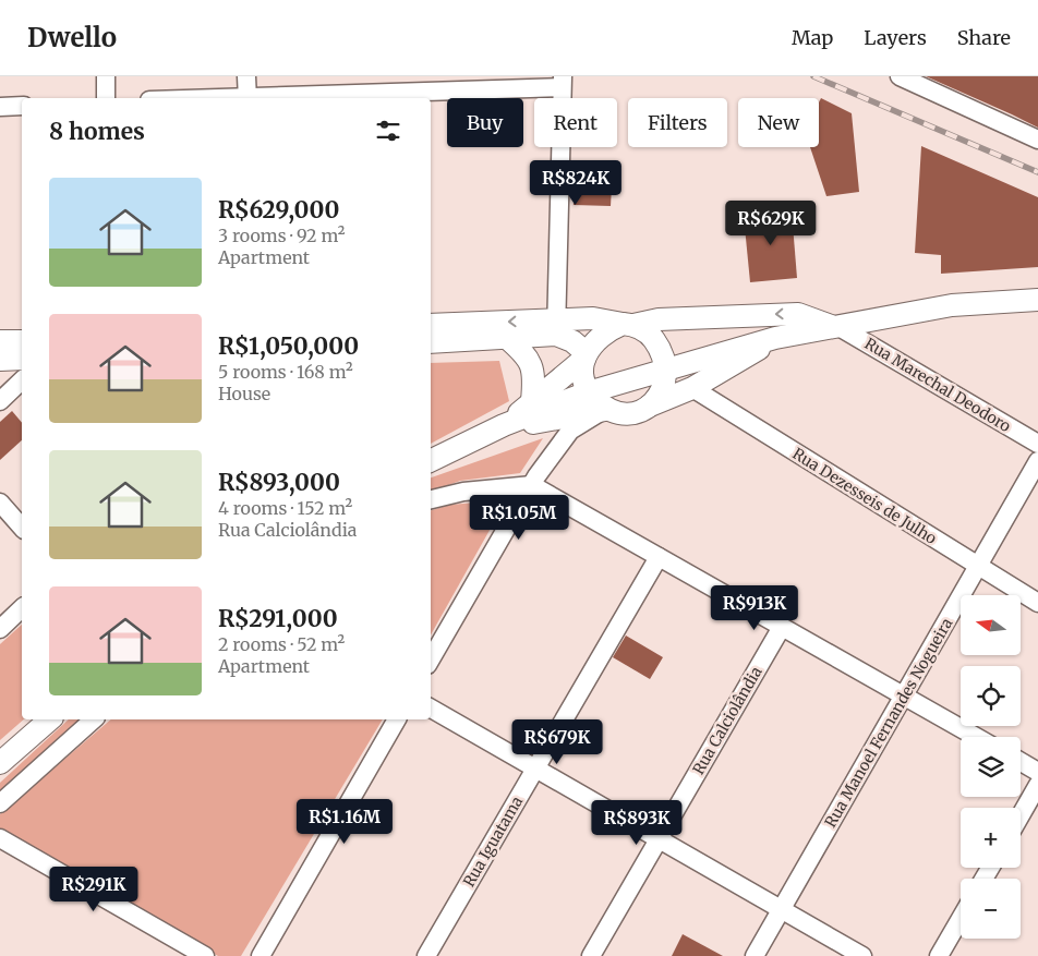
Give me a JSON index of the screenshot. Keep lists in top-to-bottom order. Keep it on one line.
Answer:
{"streets":{"street":["Rua Marechal Deodoro","Rua Dezesseis de Julho","Rua Calciolândia","Rua Manoel Fernandes Nogueira","Rua Iguatama"]},"crossings":[["Rua Dezesseis de Julho","Rua Manoel Fernandes Nogueira"]],"north":"left","page":{"header":"Dwello","nav":["Map","Layers","Share"],"chip":["Buy","Rent","Filters","New"],"heading":"8 homes","price":["R$824K","R$629K","R$1.05M","R$913K","R$679K","R$1.16M","R$893K","R$291K"],"list":[{"name":"R$629,000","note":"3 rooms · 92 m² · Apartment"},{"name":"R$1,050,000","note":"5 rooms · 168 m² · House"},{"name":"R$893,000","note":"4 rooms · 152 m² · Rua Calciolândia"},{"name":"R$291,000","note":"2 rooms · 52 m² · Apartment"}],"map_buttons":["+","−"]}}
